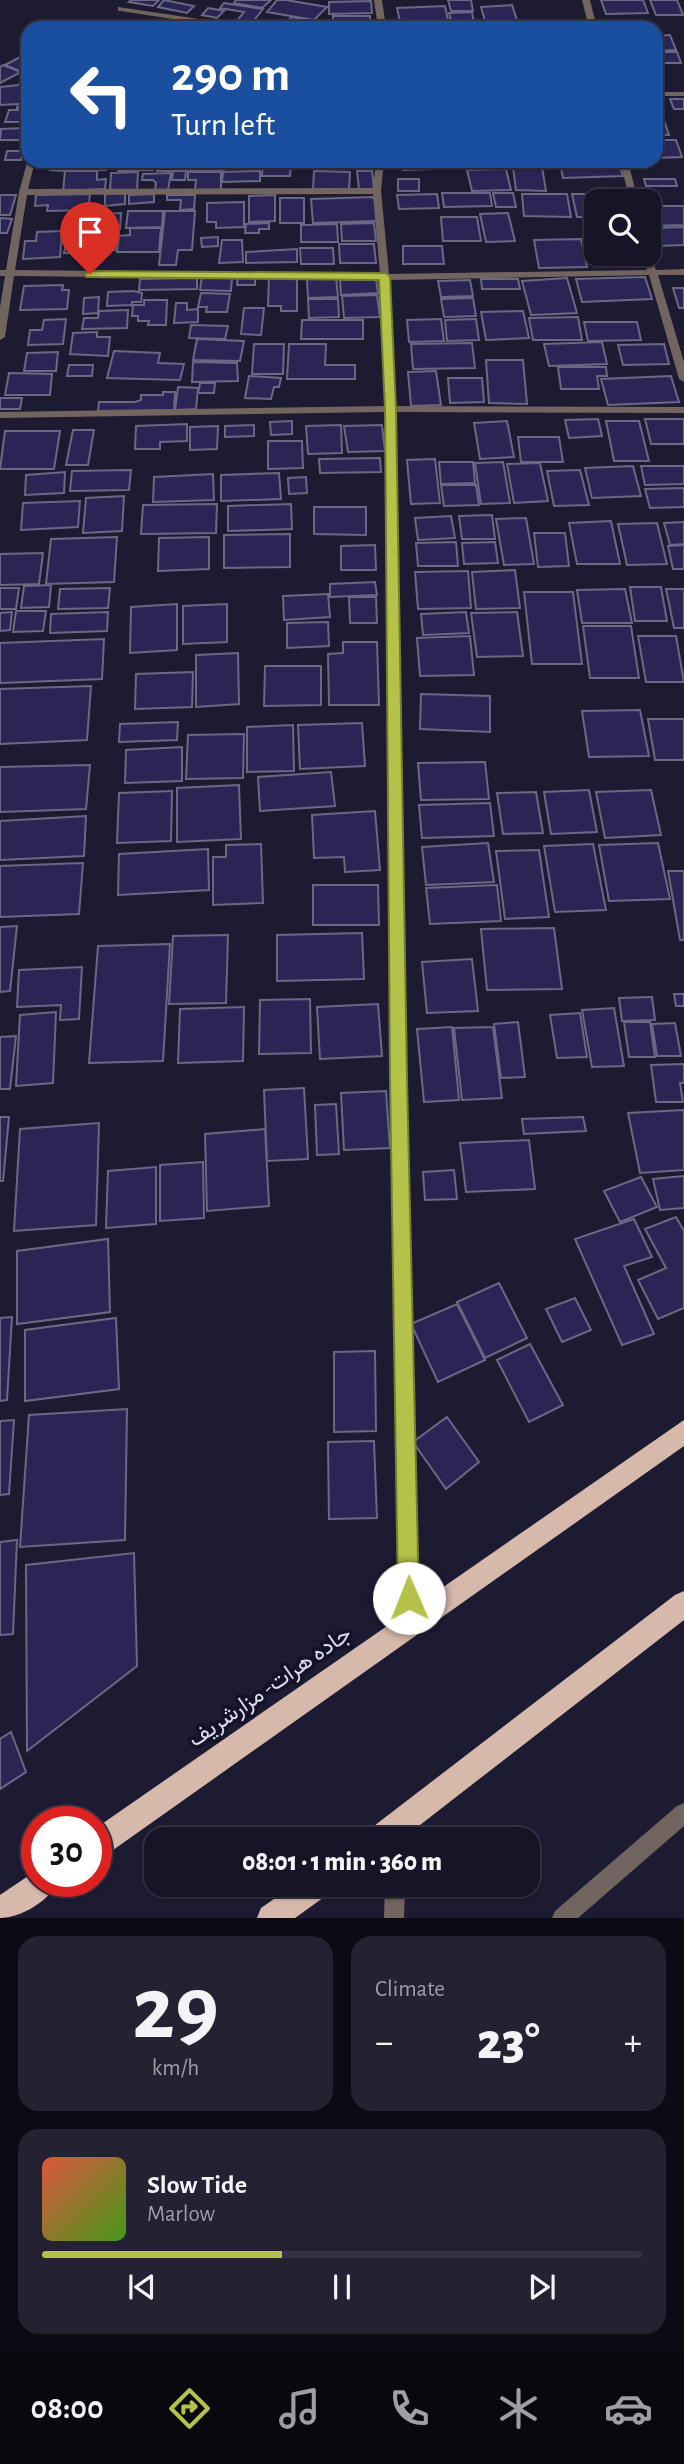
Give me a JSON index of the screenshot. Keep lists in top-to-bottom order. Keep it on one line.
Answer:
{"streets":{"highway":["جاده هرات- مزارشریف"]},"page":{"turn":["290 m","Turn left"],"limit":"30","trip":"08:01 · 1 min · 360 m","tile":[["29","km/h"],"Climate"],"heat":["−","23°","+"],"song":["Slow Tide","Marlow"],"tabs":"08:00"}}
